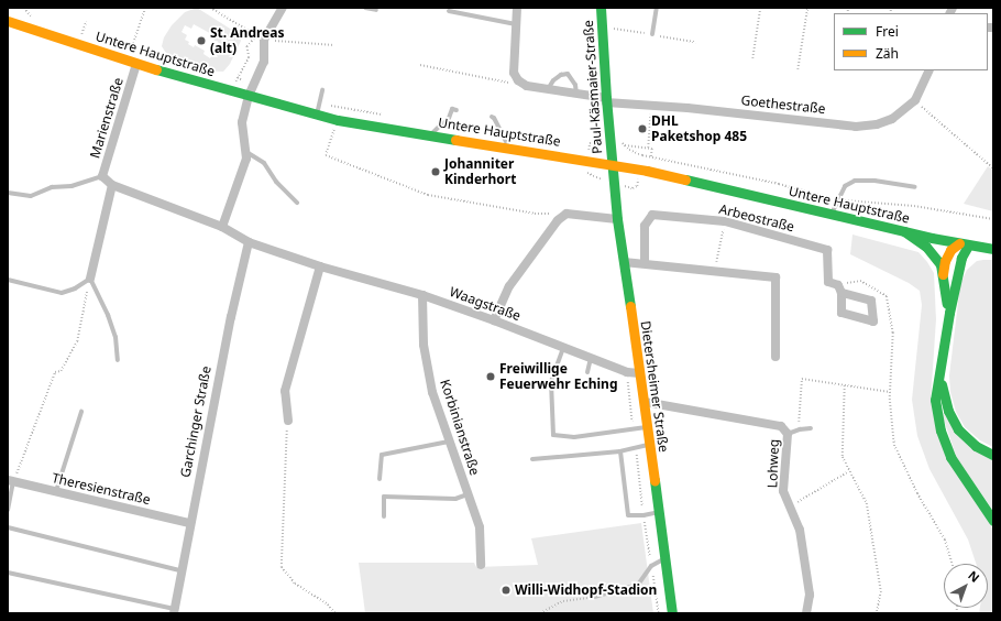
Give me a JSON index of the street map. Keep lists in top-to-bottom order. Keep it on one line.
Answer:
{"streets":{"main road":["Untere Hauptstraße","Paul-Käsmaier-Straße","Dietersheimer Straße"],"street":["Goethestraße","Marienstraße","Arbeostraße","Waagstraße","Garchinger Straße","Korbinianstraße","Lohweg","Theresienstraße"]},"crossings":[["Untere Hauptstraße","Paul-Käsmaier-Straße"],["Untere Hauptstraße","Marienstraße"],["Untere Hauptstraße","Dietersheimer Straße"],["Paul-Käsmaier-Straße","Goethestraße"],["Paul-Käsmaier-Straße","Dietersheimer Straße"],["Marienstraße","Waagstraße"],["Waagstraße","Dietersheimer Straße"],["Waagstraße","Garchinger Straße"],["Waagstraße","Korbinianstraße"],["Dietersheimer Straße","Lohweg"],["Garchinger Straße","Theresienstraße"]],"places":["St. Andreas (alt)","DHL Paketshop 485","Johanniter Kinderhort","Freiwillige Feuerwehr Eching","Willi-Widhopf-Stadion"],"legend":["Frei","Zäh"],"north":"top right"}
